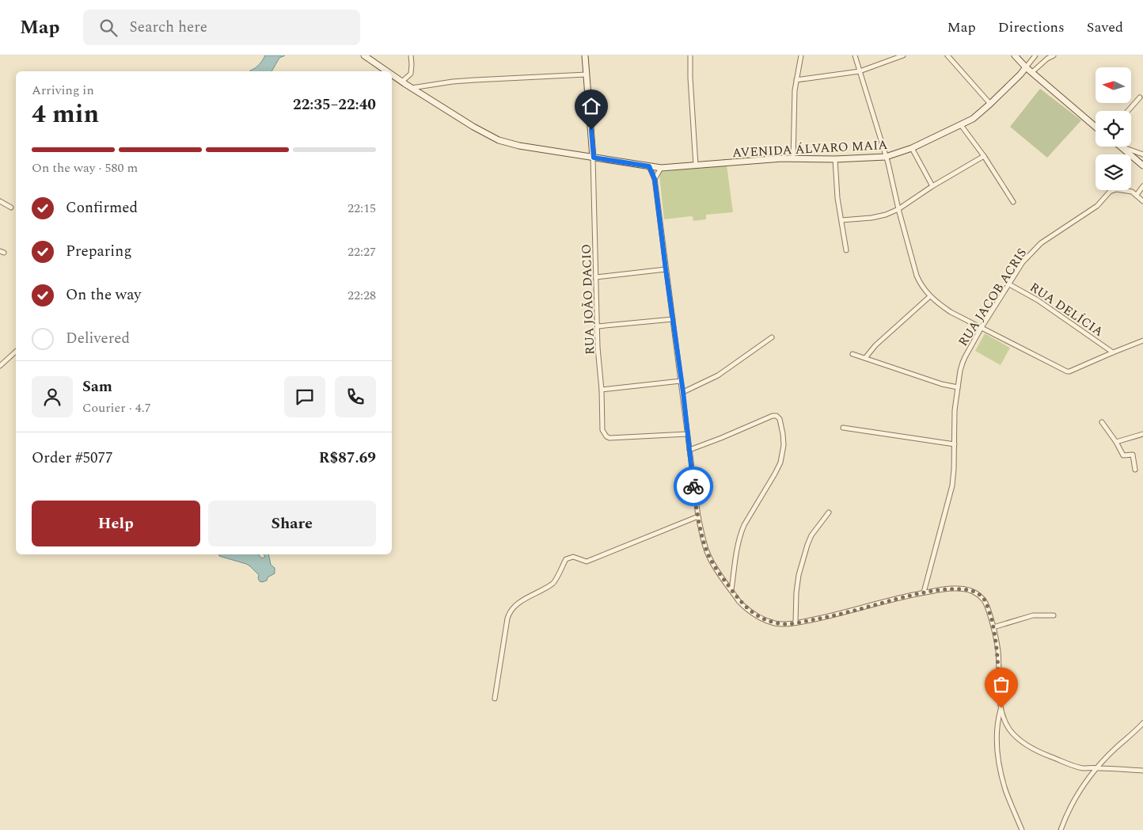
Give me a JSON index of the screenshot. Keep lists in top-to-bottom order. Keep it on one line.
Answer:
{"streets":{"street":["AVENIDA ÁLVARO MAIA","RUA JACOB ACRIS","RUA JOÃO DACIO","RUA DELÍCIA"]},"crossings":[["AVENIDA ÁLVARO MAIA","RUA JOÃO DACIO"],["RUA JACOB ACRIS","RUA DELÍCIA"]],"north":"left","page":{"header":"Map","search":"Search here","nav":["Map","Directions","Saved"],"heading":["4 min","Arriving in","22:35–22:40"],"panel":["Sam","Courier · 4.7","Order #5077","R$87.69"],"bar":"On the way · 580 m","list":[["Confirmed","22:15"],["Preparing","22:27"],["On the way","22:28"],"Delivered"],"buttons":["Help","Share"]}}
